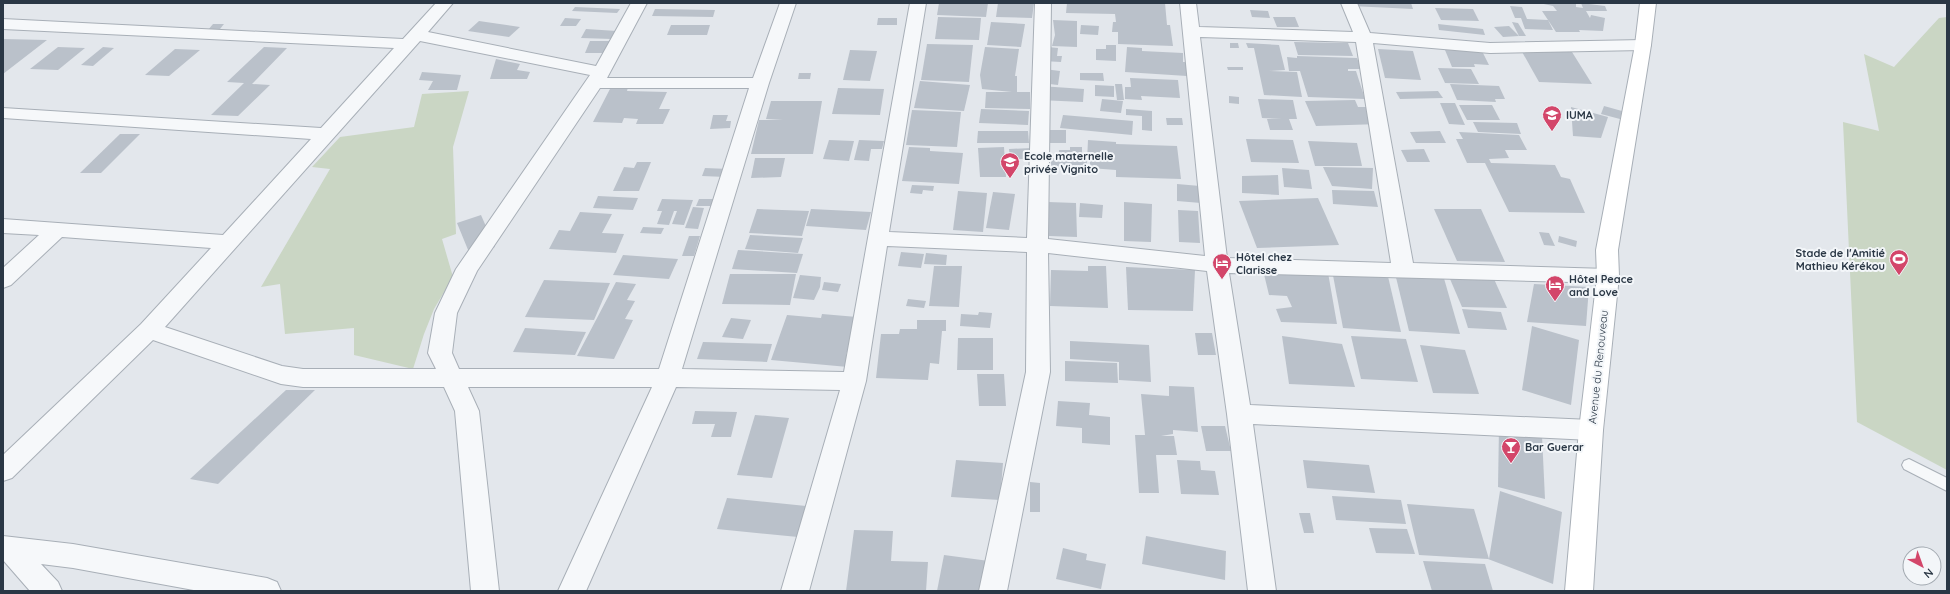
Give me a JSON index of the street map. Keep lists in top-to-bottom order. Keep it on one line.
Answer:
{"streets":{"main road":["Avenue du Renouveau"]},"places":{"school or university":["IUMA","Ecole maternelle privée Vignito"],"sports":["Stade de l'Amitié Mathieu Kérékou"],"hotel":["Hôtel chez Clarisse","Hôtel Peace and Love"],"bar":["Bar Guerar"]},"north":"bottom right"}
